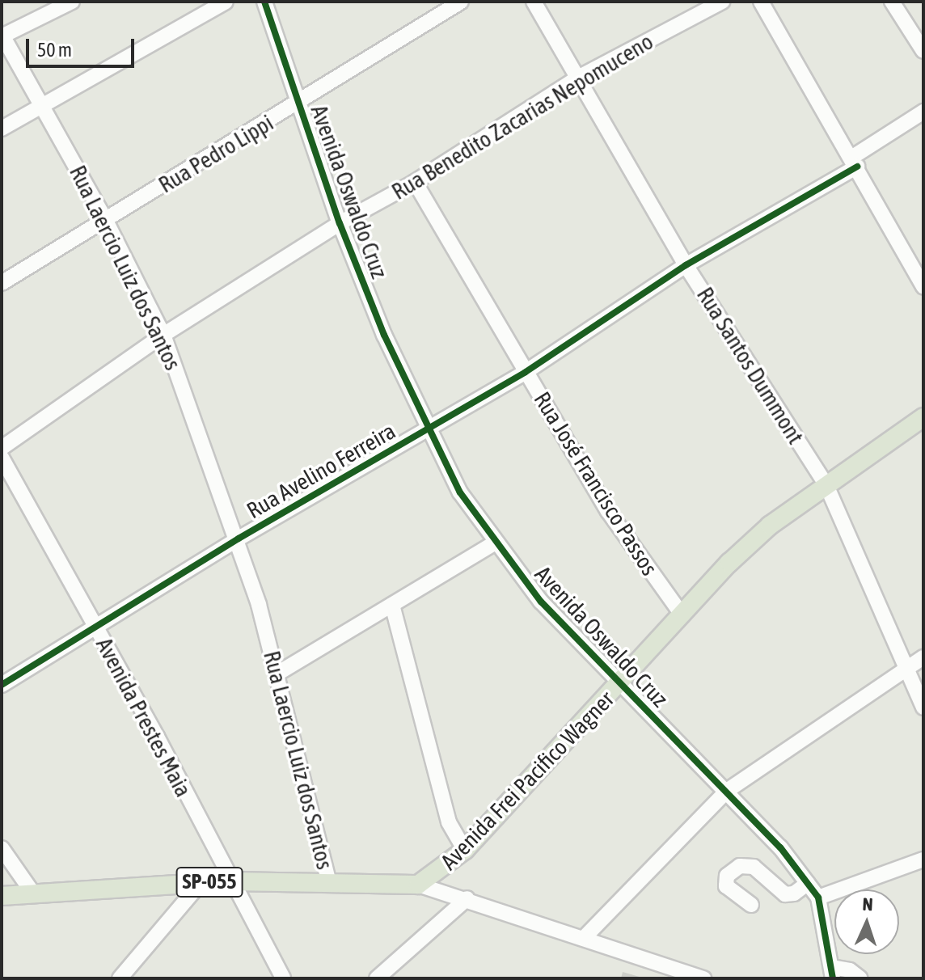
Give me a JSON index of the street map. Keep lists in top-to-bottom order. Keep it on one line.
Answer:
{"streets":{"main road":["Avenida Frei Pacifico Wagner","SP-055"],"street":["Rua Benedito Zacarias Nepomuceno","Rua Pedro Lippi","Avenida Oswaldo Cruz","Rua Laercio Luiz dos Santos","Rua Santos Dummont","Rua Avelino Ferreira","Rua José Francisco Passos","Avenida Prestes Maia"]},"crossings":[["Rua Benedito Zacarias Nepomuceno","Avenida Oswaldo Cruz"],["Rua Benedito Zacarias Nepomuceno","Rua Laercio Luiz dos Santos"],["Rua Benedito Zacarias Nepomuceno","Rua Santos Dummont"],["Rua Benedito Zacarias Nepomuceno","Rua José Francisco Passos"],["Rua Pedro Lippi","Avenida Oswaldo Cruz"],["Rua Pedro Lippi","Rua Laercio Luiz dos Santos"],["Avenida Oswaldo Cruz","Rua Avelino Ferreira"],["Avenida Oswaldo Cruz","Avenida Frei Pacifico Wagner"],["Rua Laercio Luiz dos Santos","Rua Avelino Ferreira"],["Rua Laercio Luiz dos Santos","SP-055"],["Rua Santos Dummont","Rua Avelino Ferreira"],["Rua Santos Dummont","Avenida Frei Pacifico Wagner"],["Rua Avelino Ferreira","Rua José Francisco Passos"],["Rua Avelino Ferreira","Avenida Prestes Maia"],["Rua José Francisco Passos","Avenida Frei Pacifico Wagner"],["Avenida Prestes Maia","SP-055"],["Avenida Frei Pacifico Wagner","SP-055"]],"scale_bar":"50 m","north":"top"}
